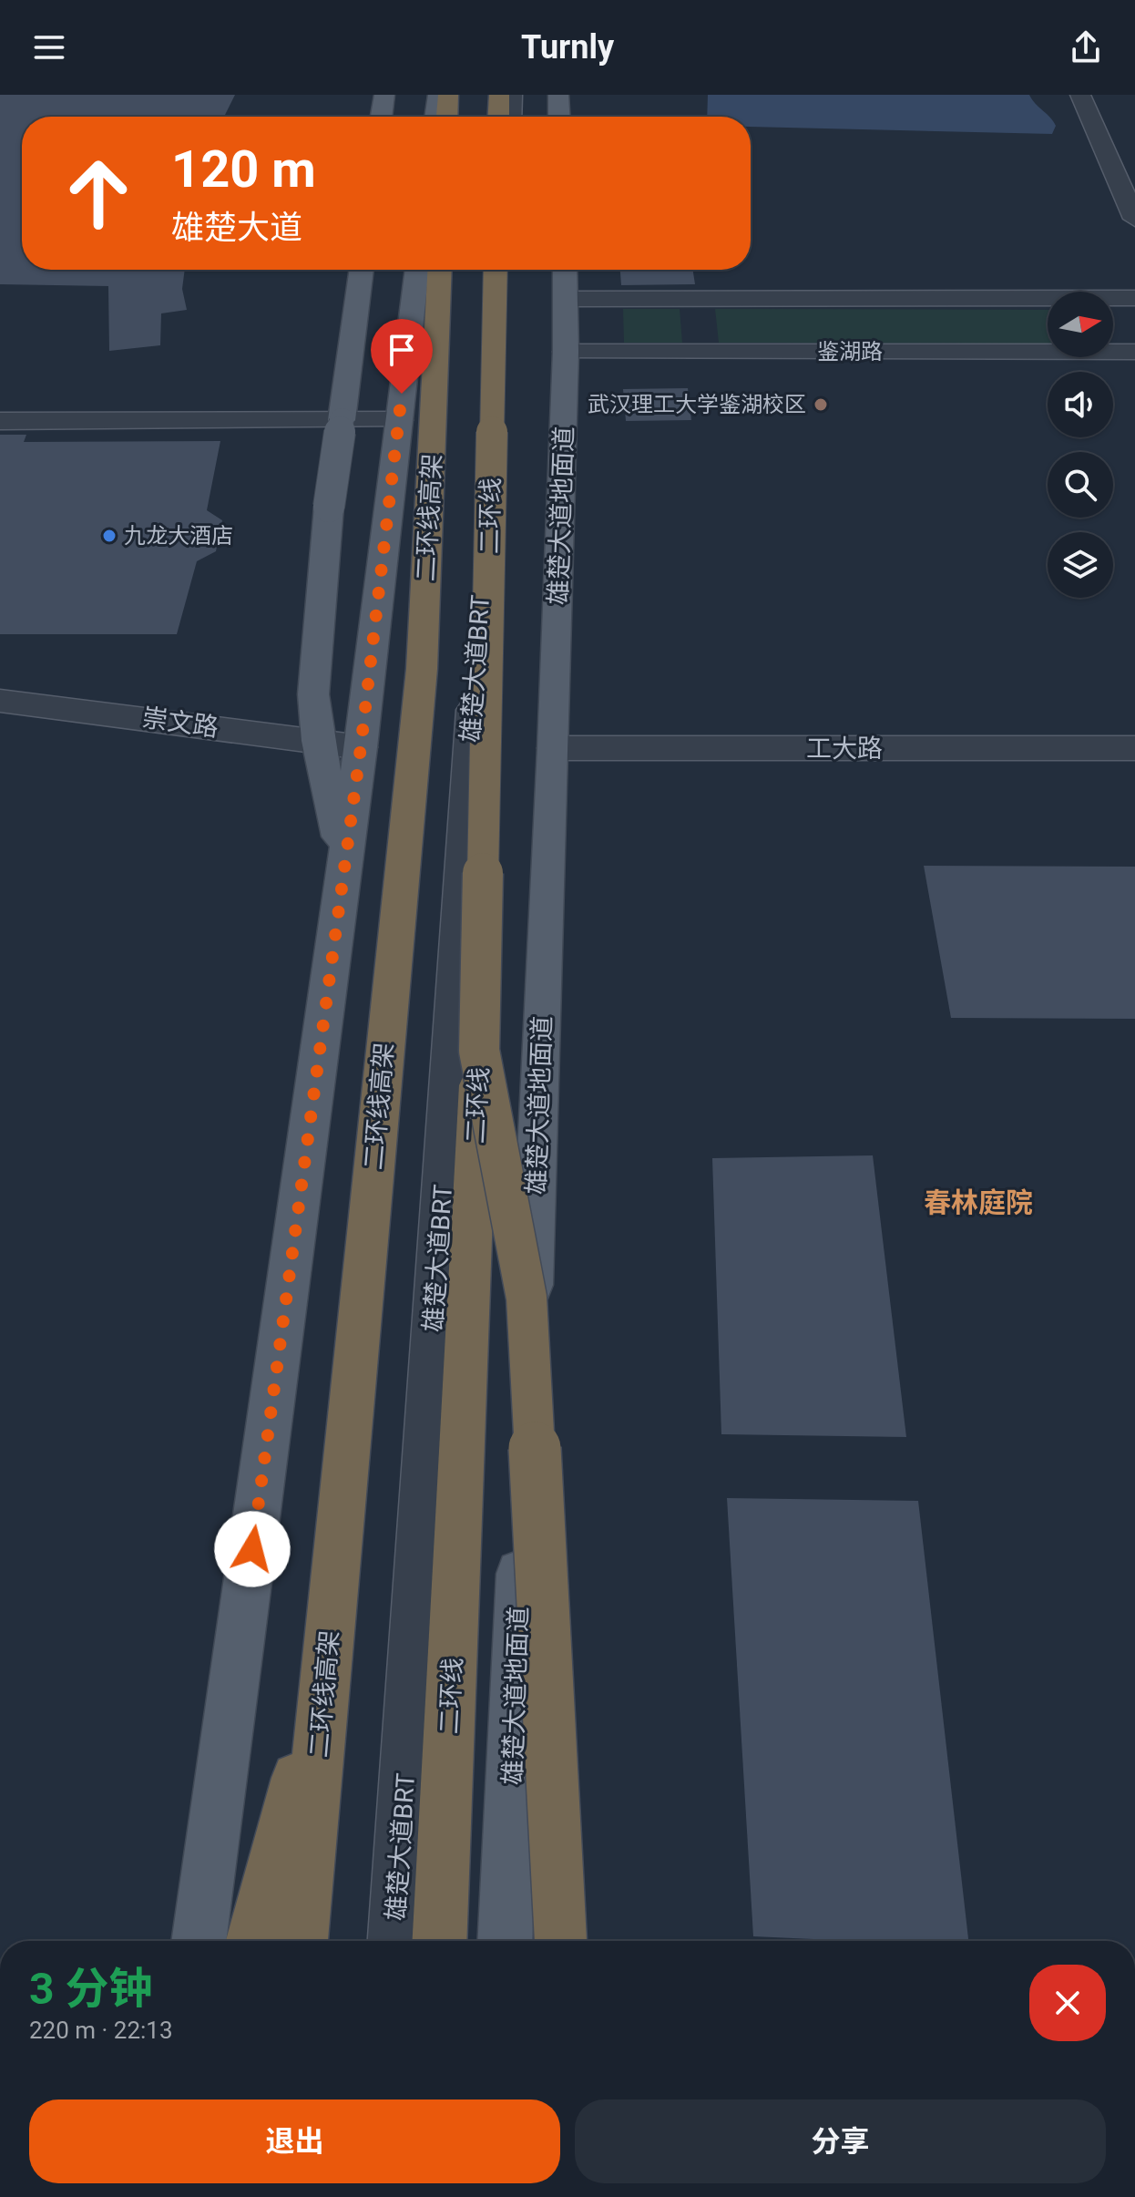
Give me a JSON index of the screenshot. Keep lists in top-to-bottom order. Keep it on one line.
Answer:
{"streets":{"highway":["二环线","二环线高架"],"main road":["雄楚大道地面道"],"street":["鉴湖路","雄楚大道BRT","崇文路","工大路"]},"crossings":[["鉴湖路","雄楚大道地面道"],["雄楚大道地面道","工大路"]],"districts":["春林庭院"],"places":["武汉理工大学鉴湖校区","九龙大酒店"],"north":"right","page":{"header":"Turnly","turn":["120 m","雄楚大道"],"heading":["3 分钟","220 m · 22:13"],"buttons":["退出","分享"]}}
